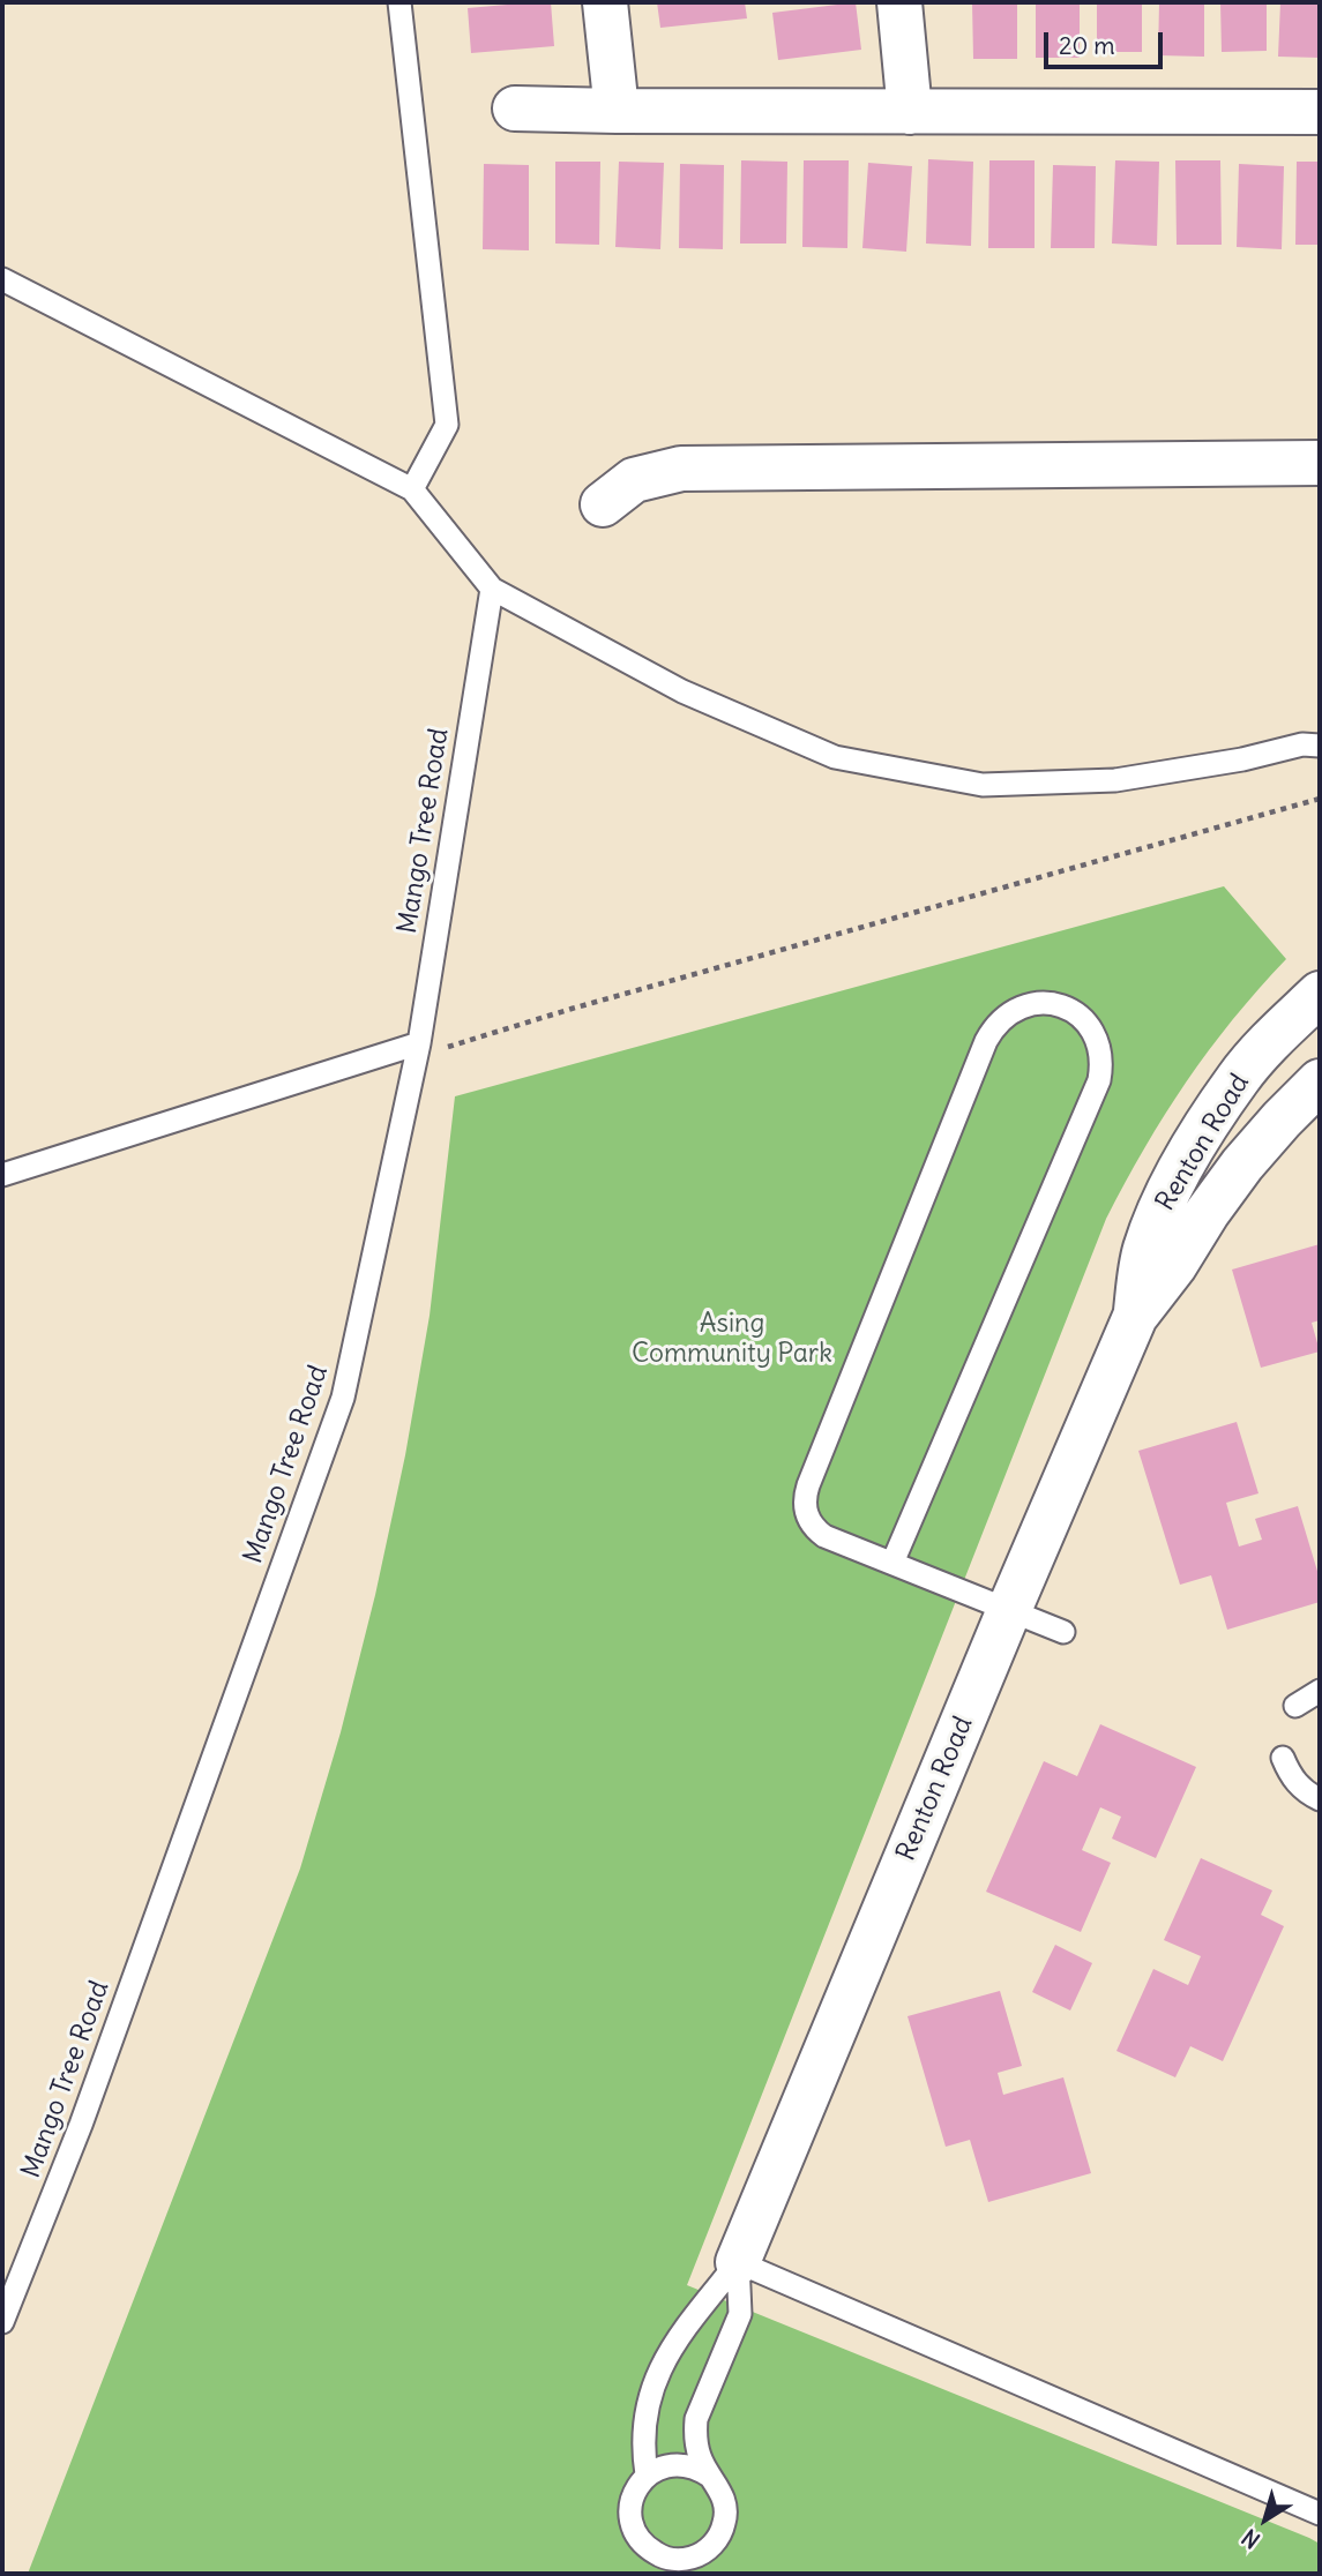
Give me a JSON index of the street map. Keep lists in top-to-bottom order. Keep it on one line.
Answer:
{"streets":{"street":["Renton Road"],"lane":["Mango Tree Road"]},"parks":["Asing Community Park"],"scale_bar":"20 m","north":"bottom left"}
